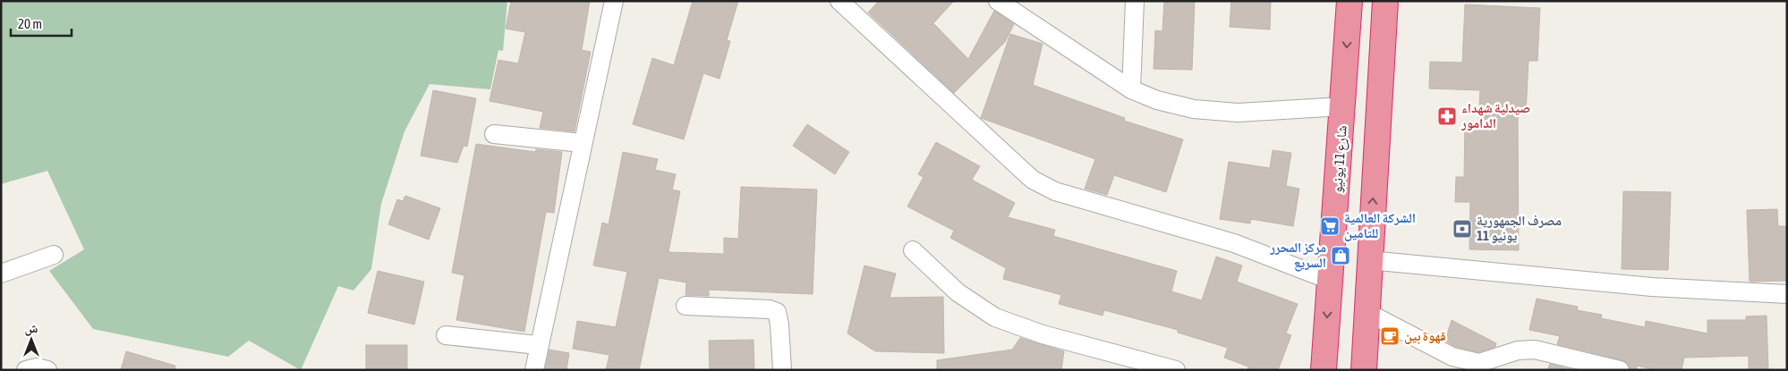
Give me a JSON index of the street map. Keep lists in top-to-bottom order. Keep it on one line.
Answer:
{"streets":{"highway":["شارع 11 يونيو"]},"places":{"pharmacy":["صيدلية شهداء الدامور"],"supermarket":["الشركة العالمية للتامين"],"bank":["مصرف الجمهورية 11 يونيو"],"shop":["مركز المحرر السريع"],"cafe":["قهوة بين"]},"scale_bar":"20 m","north":"top"}
